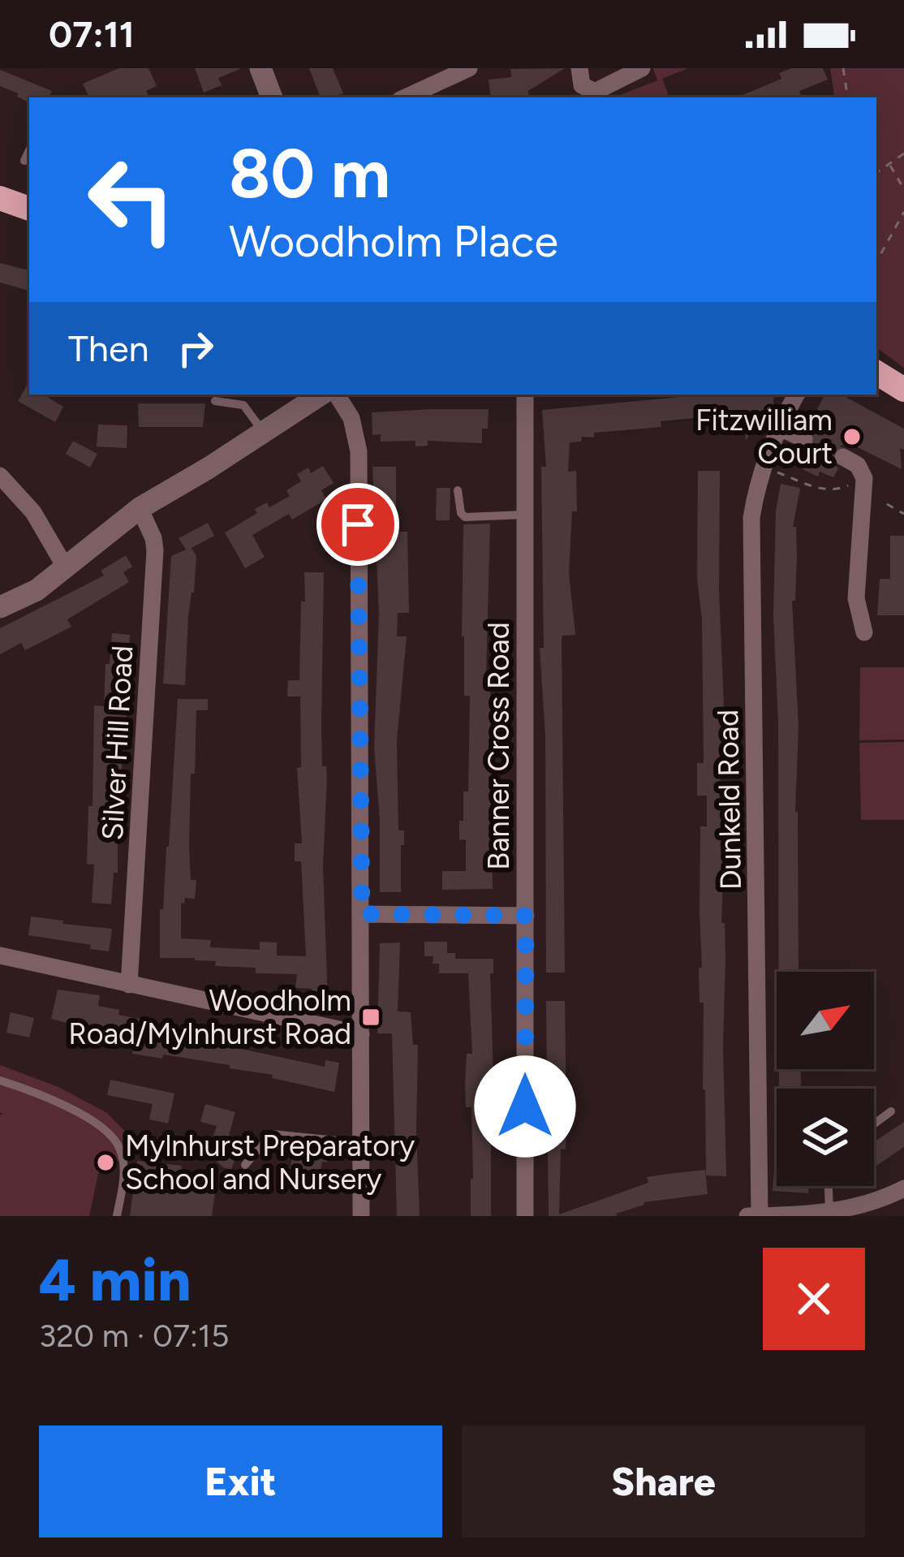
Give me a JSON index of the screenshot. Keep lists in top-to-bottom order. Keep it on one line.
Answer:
{"streets":{"street":["Silver Hill Road","Banner Cross Road","Dunkeld Road"]},"places":{"other":["Fitzwilliam Court","Mylnhurst Preparatory School and Nursery"],"transit":["Woodholm Road/Mylnhurst Road"]},"north":"top right","page":{"status":"07:11","turn":["80 m","Woodholm Place"],"then":"Then","heading":["4 min","320 m · 07:15"],"buttons":["Exit","Share"]}}
